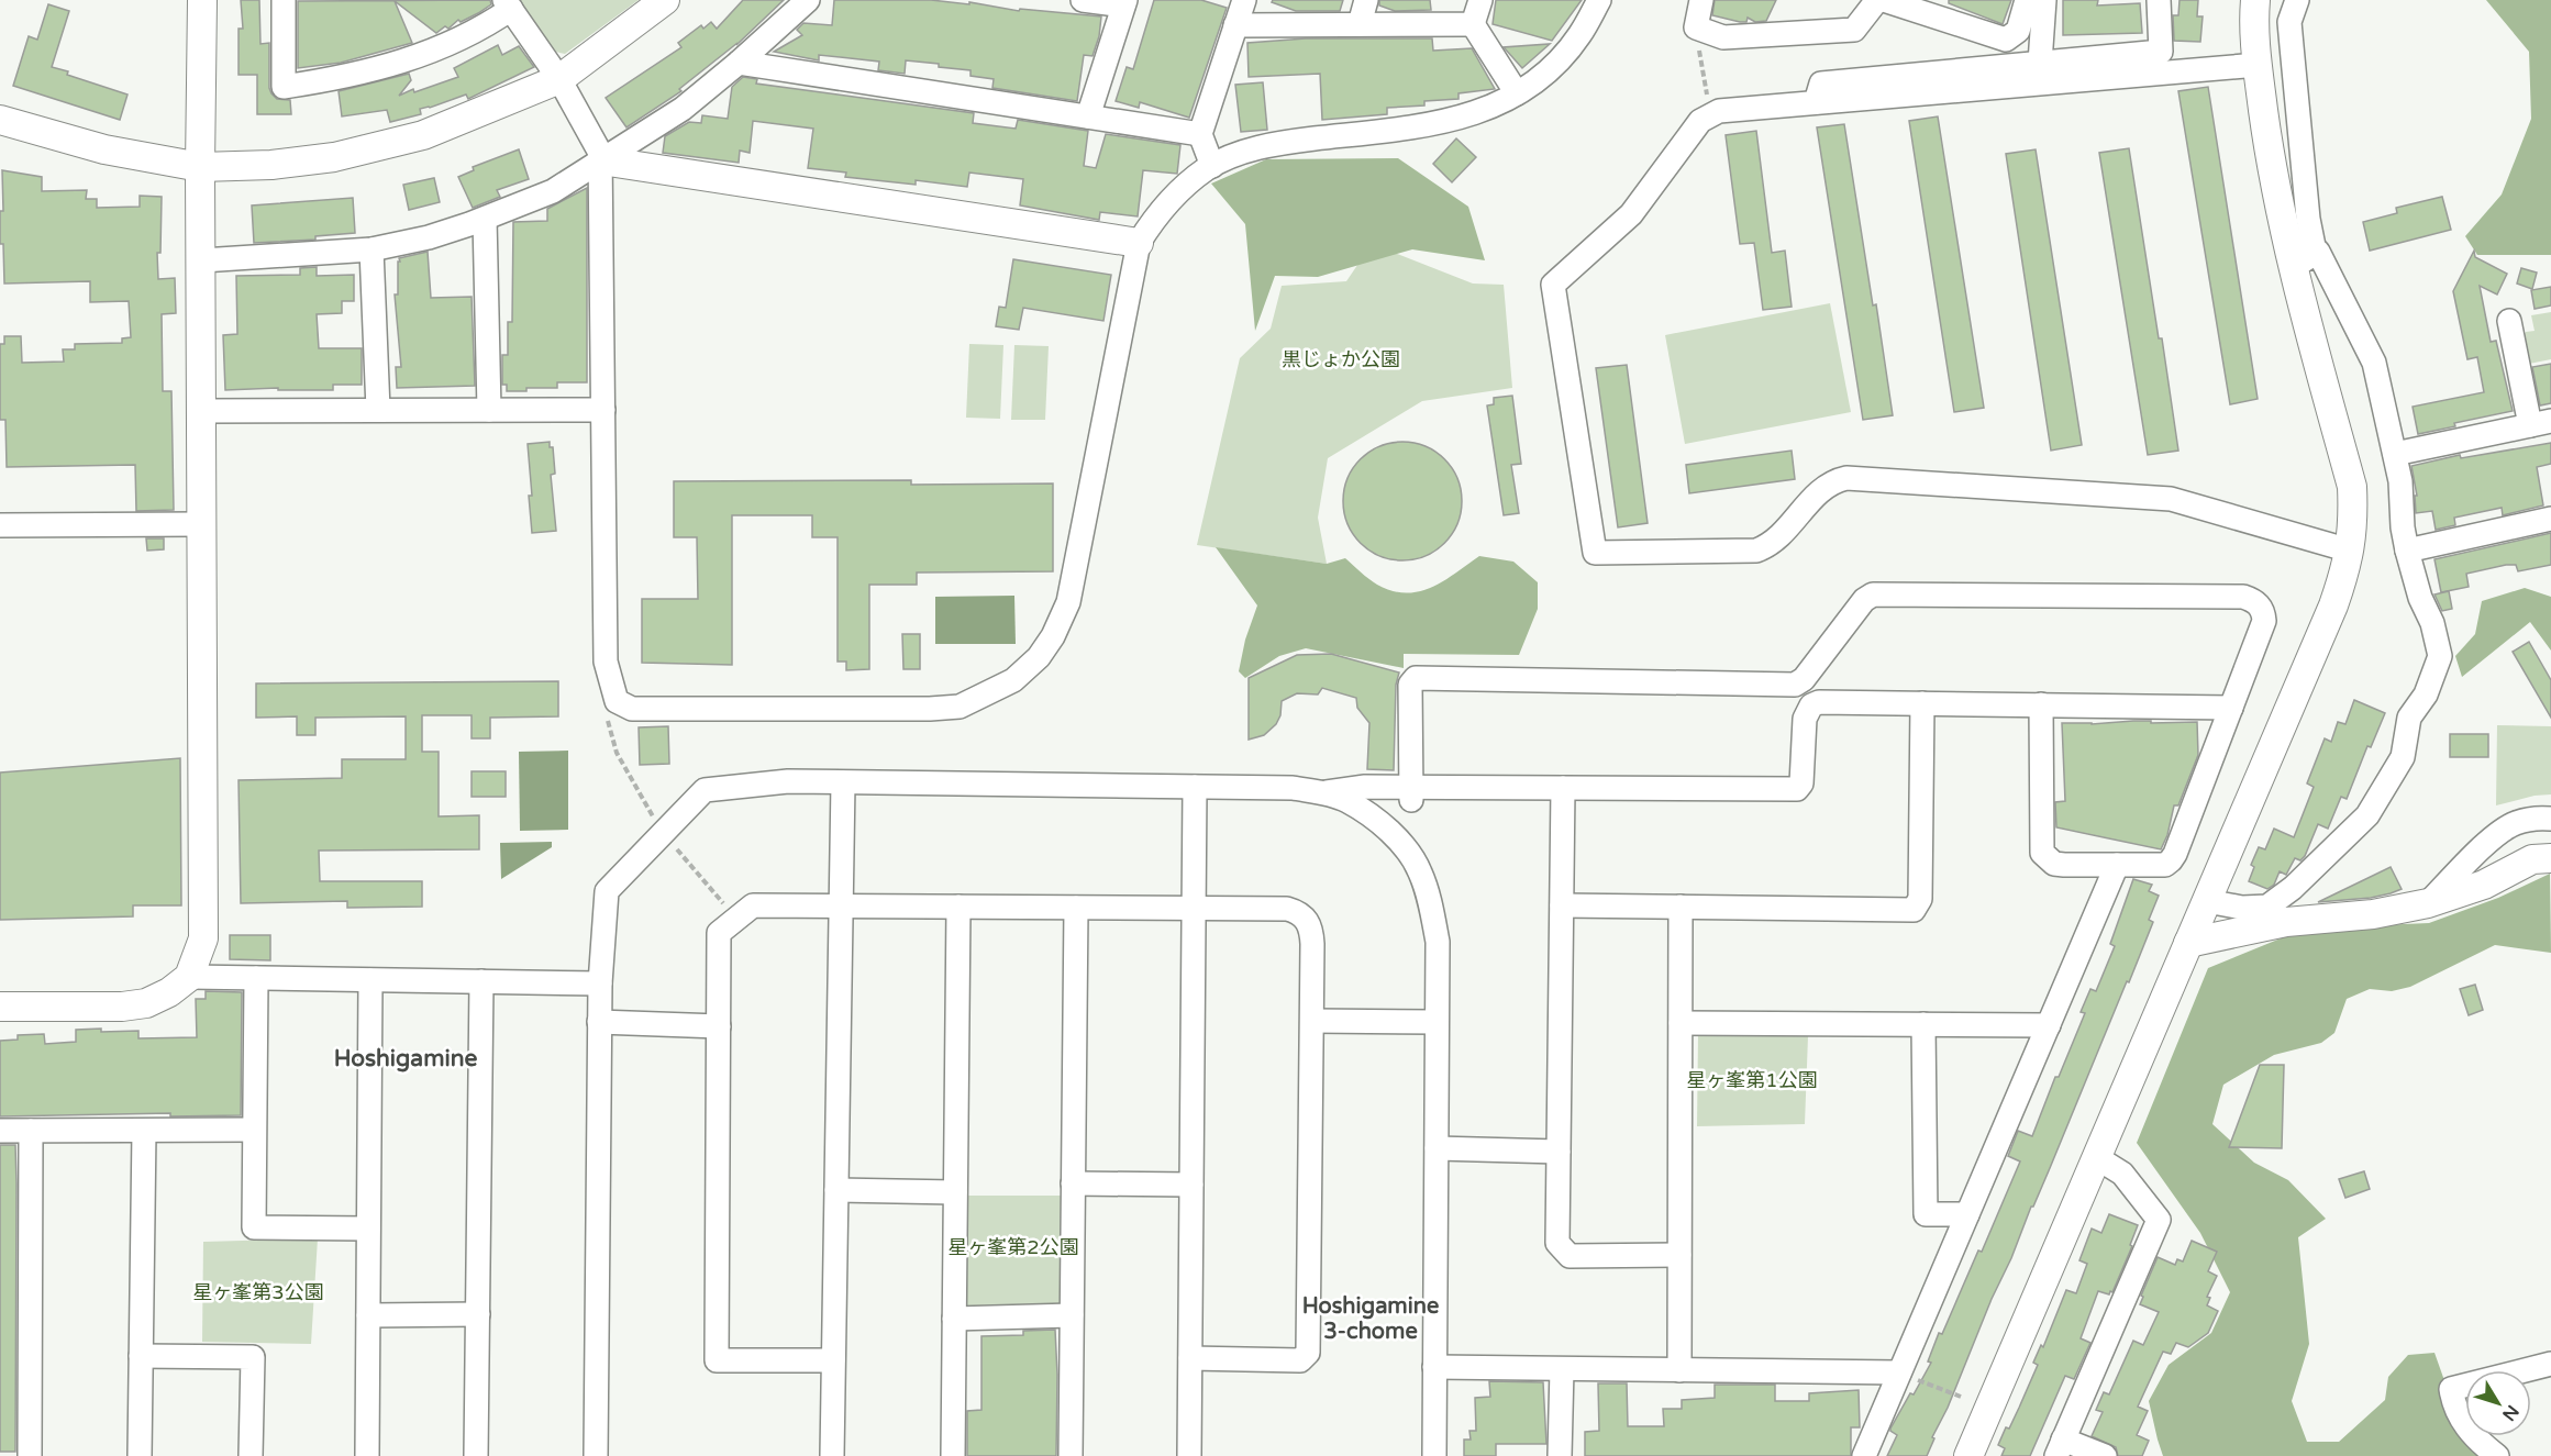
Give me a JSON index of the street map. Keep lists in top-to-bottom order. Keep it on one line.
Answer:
{"districts":["Hoshigamine","Hoshigamine 3-chome"],"parks":["黒じょか公園","星ヶ峯第1公園","星ヶ峯第2公園","星ヶ峯第3公園"],"north":"bottom right"}
